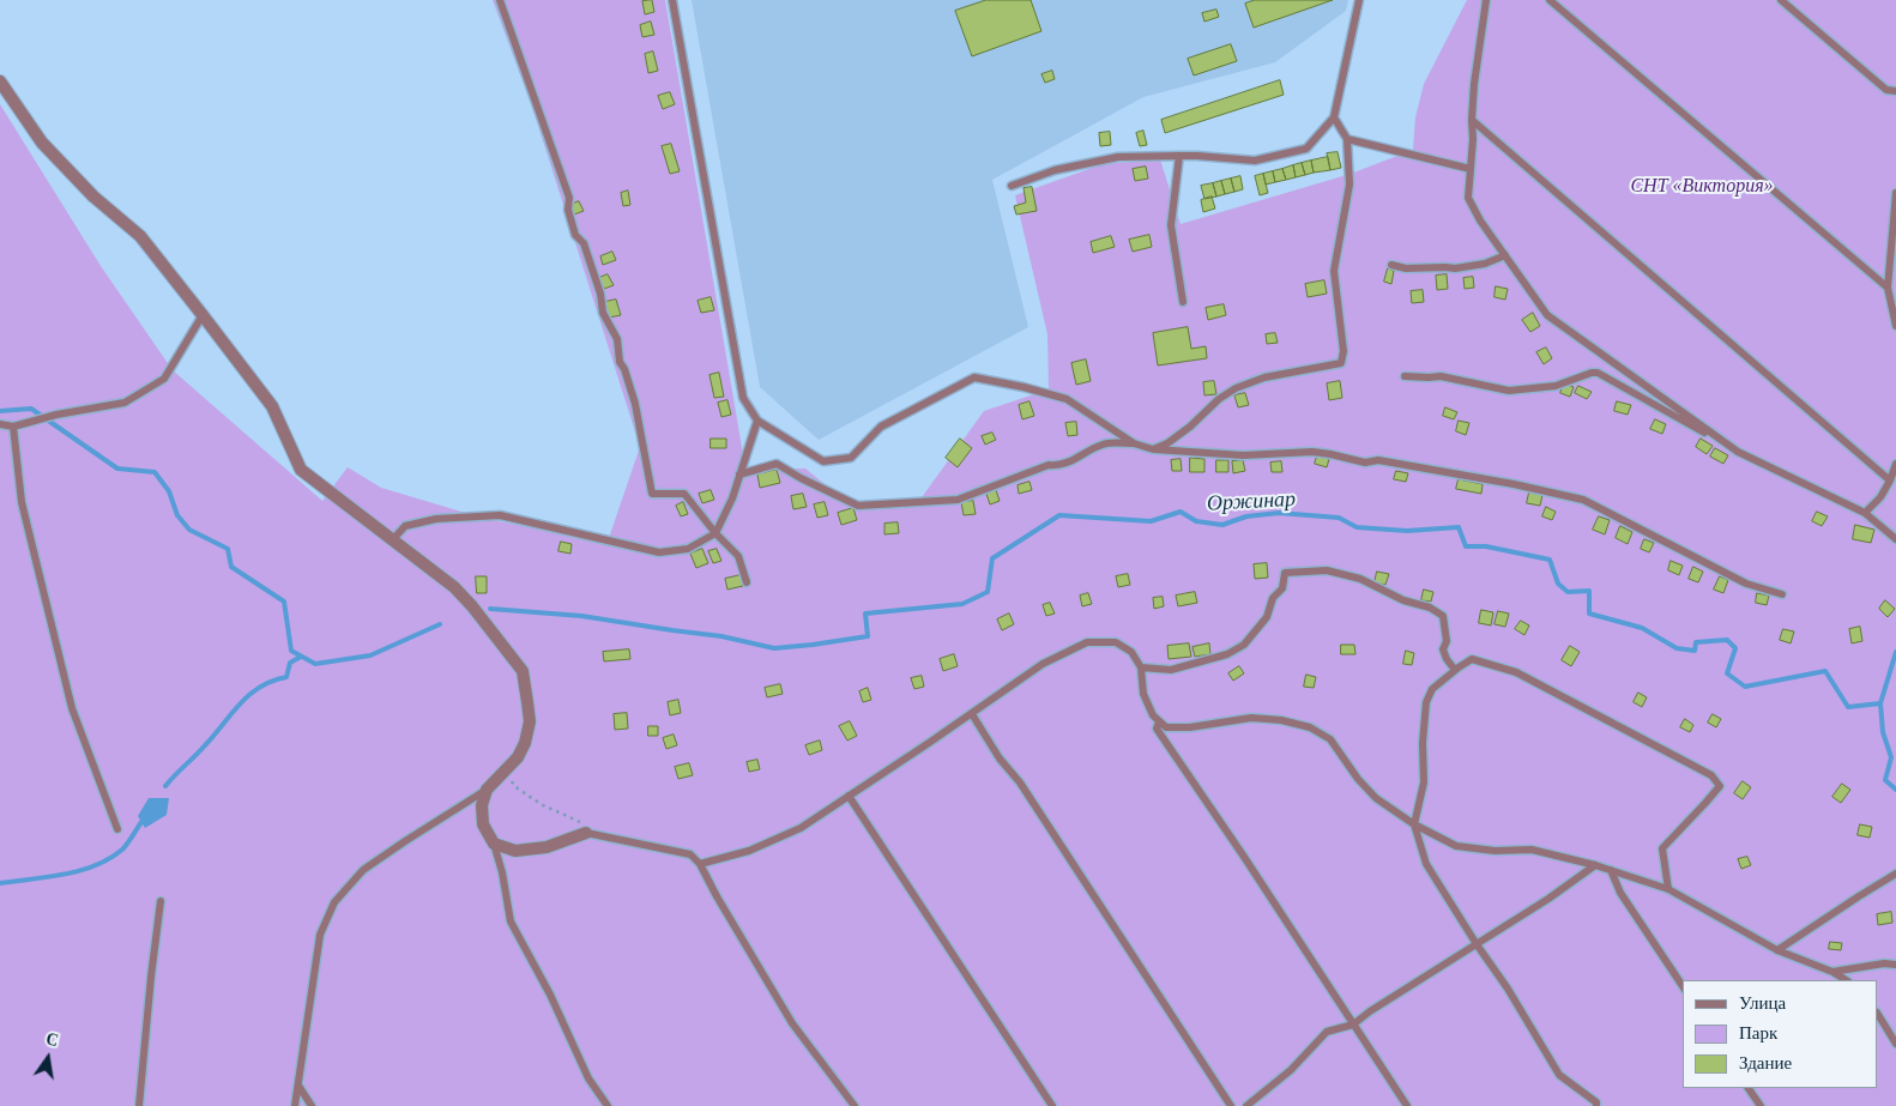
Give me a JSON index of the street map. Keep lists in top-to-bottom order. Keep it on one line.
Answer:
{"water":["Оржинар"],"parks":["СНТ «Виктория»"],"legend":["Улица","Парк","Здание"],"north":"top"}
